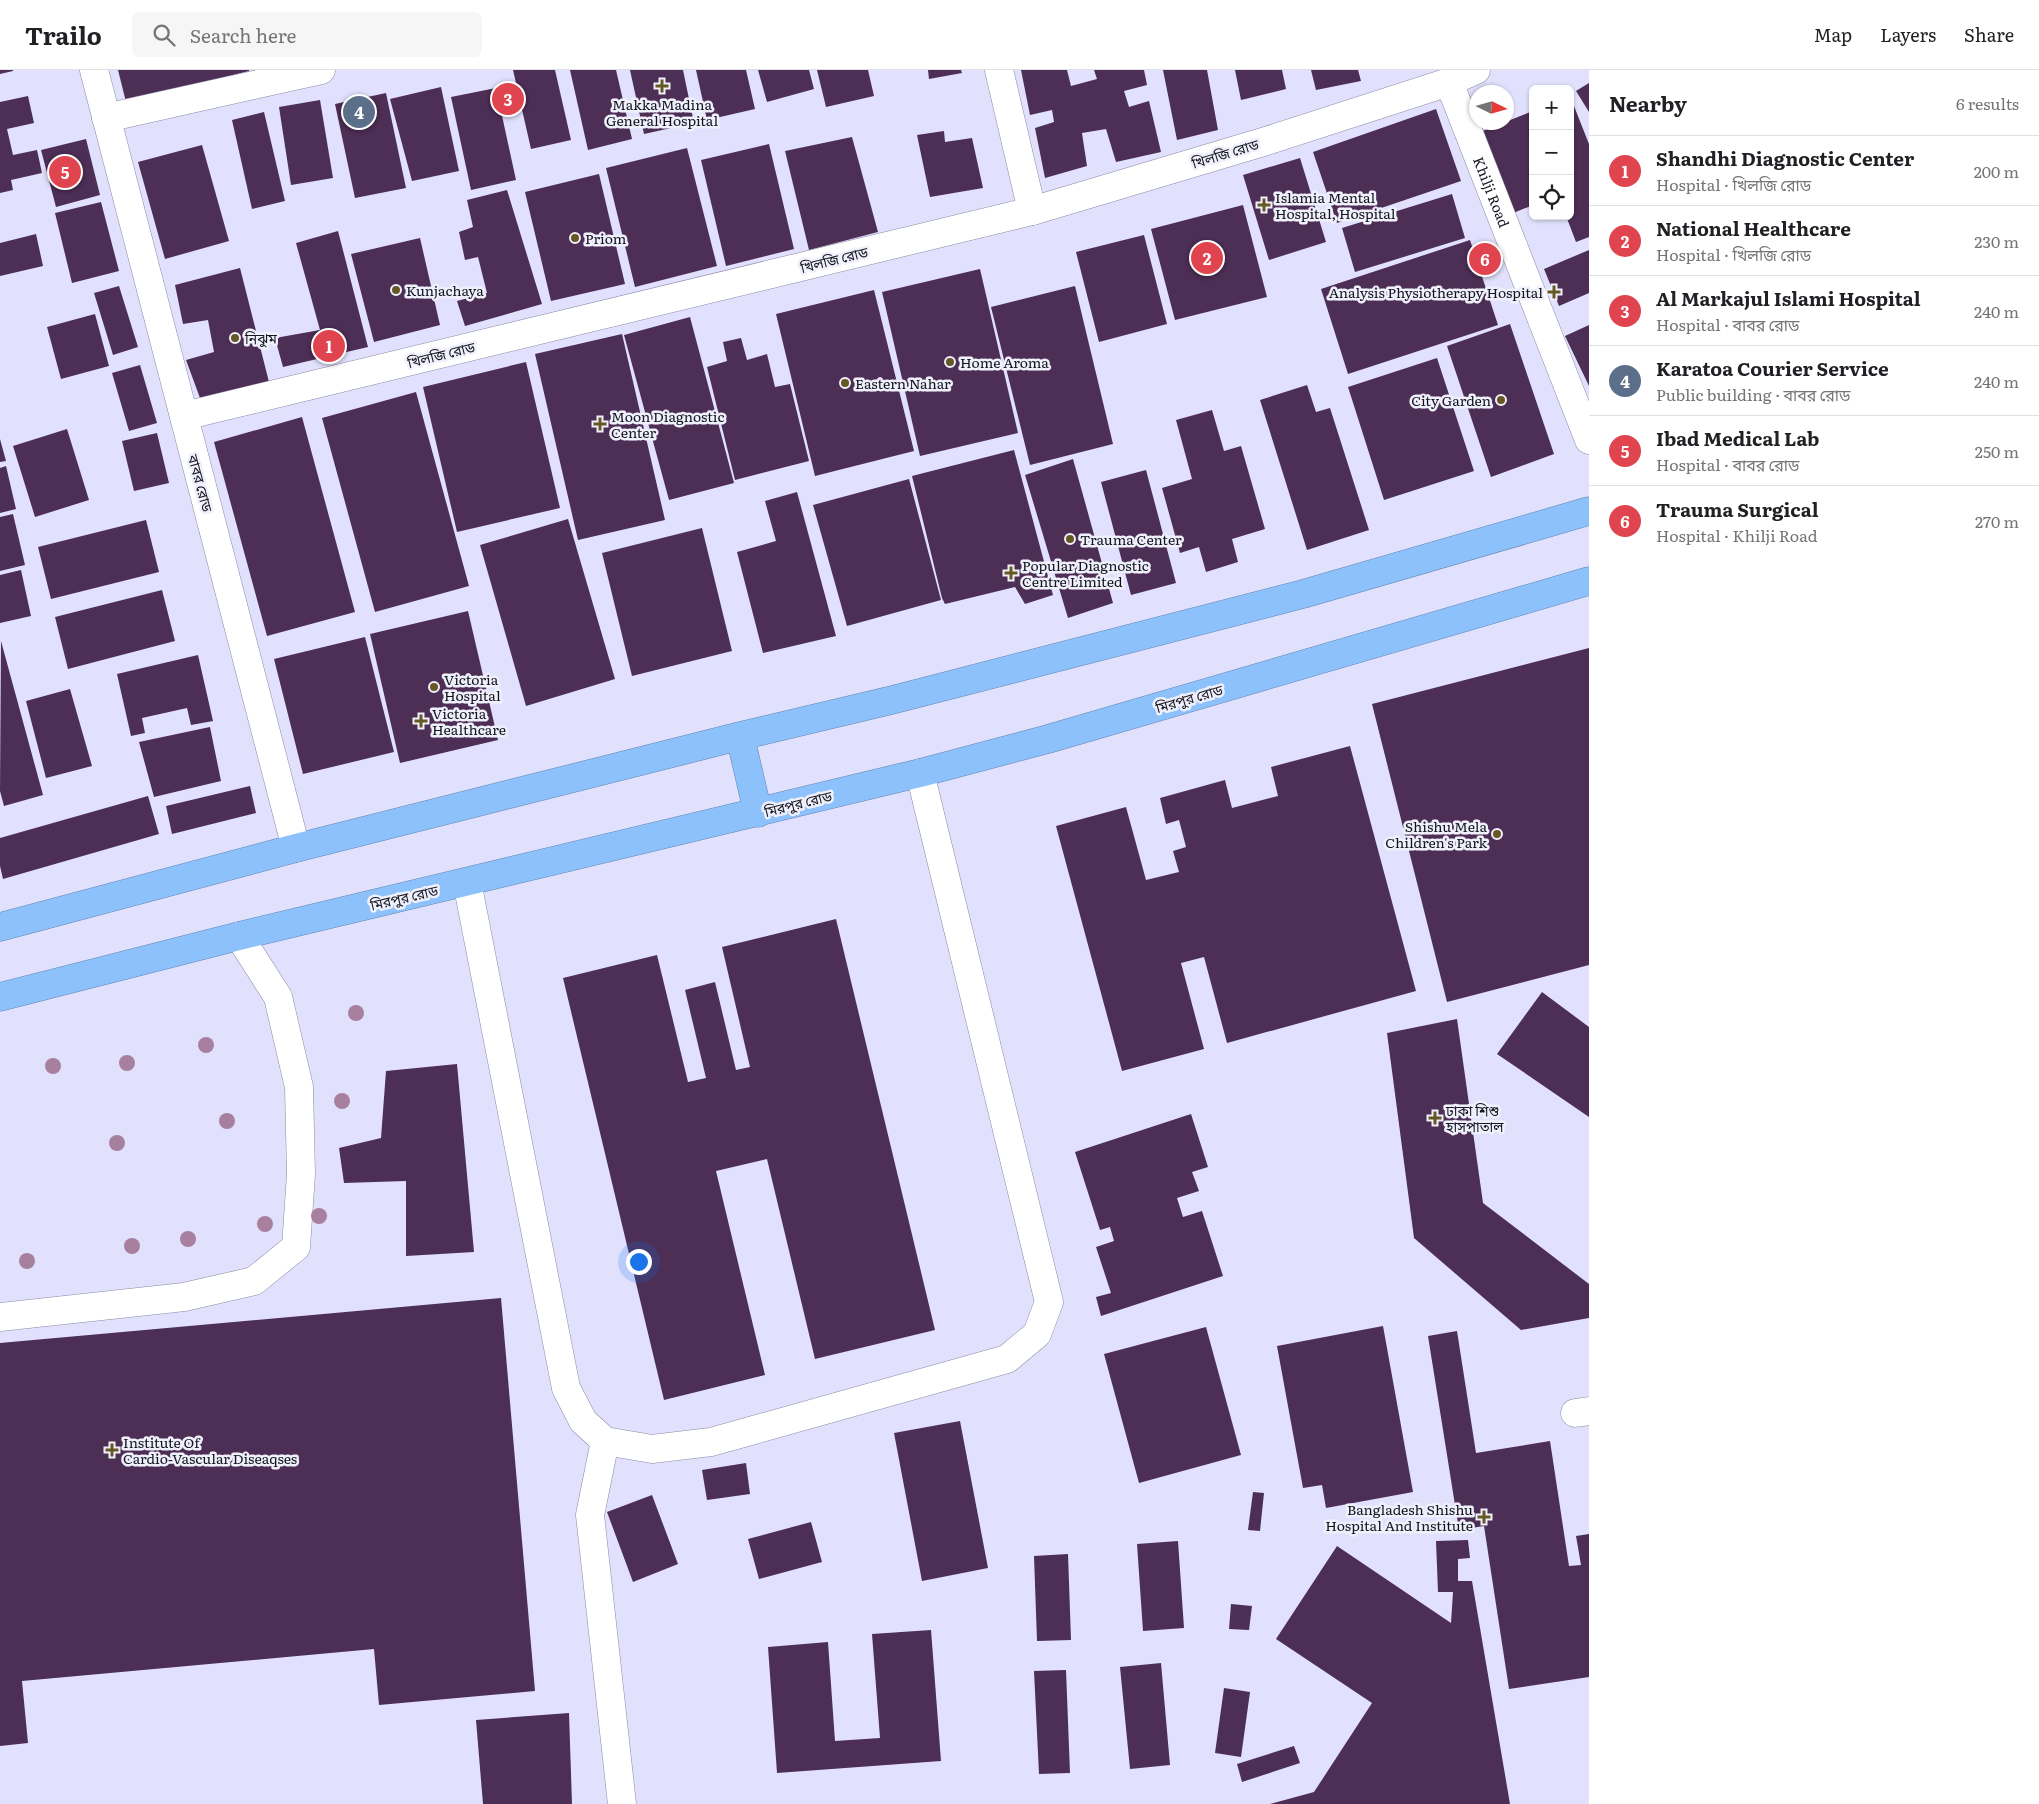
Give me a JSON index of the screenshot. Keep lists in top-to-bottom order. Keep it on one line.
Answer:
{"streets":{"highway":["মিরপুর রোড"],"street":["খিলজি রোড","Khilji Road","বাবর রোড"]},"crossings":[["খিলজি রোড","Khilji Road"],["খিলজি রোড","বাবর রোড"]],"places":{"health":["Makka Madina General Hospital","Islamia Mental Hospital, Hospital","Analysis Physiotherapy Hospital","Moon Diagnostic Center","Popular Diagnostic Centre Limited","Victoria Healthcare","ঢাকা শিশু হাসপাতাল","Institute Of Cardio-Vascular Diseaqses","Bangladesh Shishu Hospital And Institute"],"other":["Priom","Kunjachaya","নিঝুম","Home Aroma","Eastern Nahar","City Garden","Trauma Center","Victoria Hospital","Shishu Mela Children's Park"]},"north":"right","page":{"header":"Trailo","search":"Search here","nav":["Map","Layers","Share"],"heading":["Nearby","6 results"],"pins":["3","4","5","2","6","1"],"map_buttons":["+","−"],"list":[{"mark":"1","name":"Shandhi Diagnostic Center","note":"Hospital · খিলজি রোড","value":"200 m"},{"mark":"2","name":"National Healthcare","note":"Hospital · খিলজি রোড","value":"230 m"},{"mark":"3","name":"Al Markajul Islami Hospital","note":"Hospital · বাবর রোড","value":"240 m"},{"mark":"4","name":"Karatoa Courier Service","note":"Public building · বাবর রোড","value":"240 m"},{"mark":"5","name":"Ibad Medical Lab","note":"Hospital · বাবর রোড","value":"250 m"},{"mark":"6","name":"Trauma Surgical","note":"Hospital · Khilji Road","value":"270 m"}]}}
